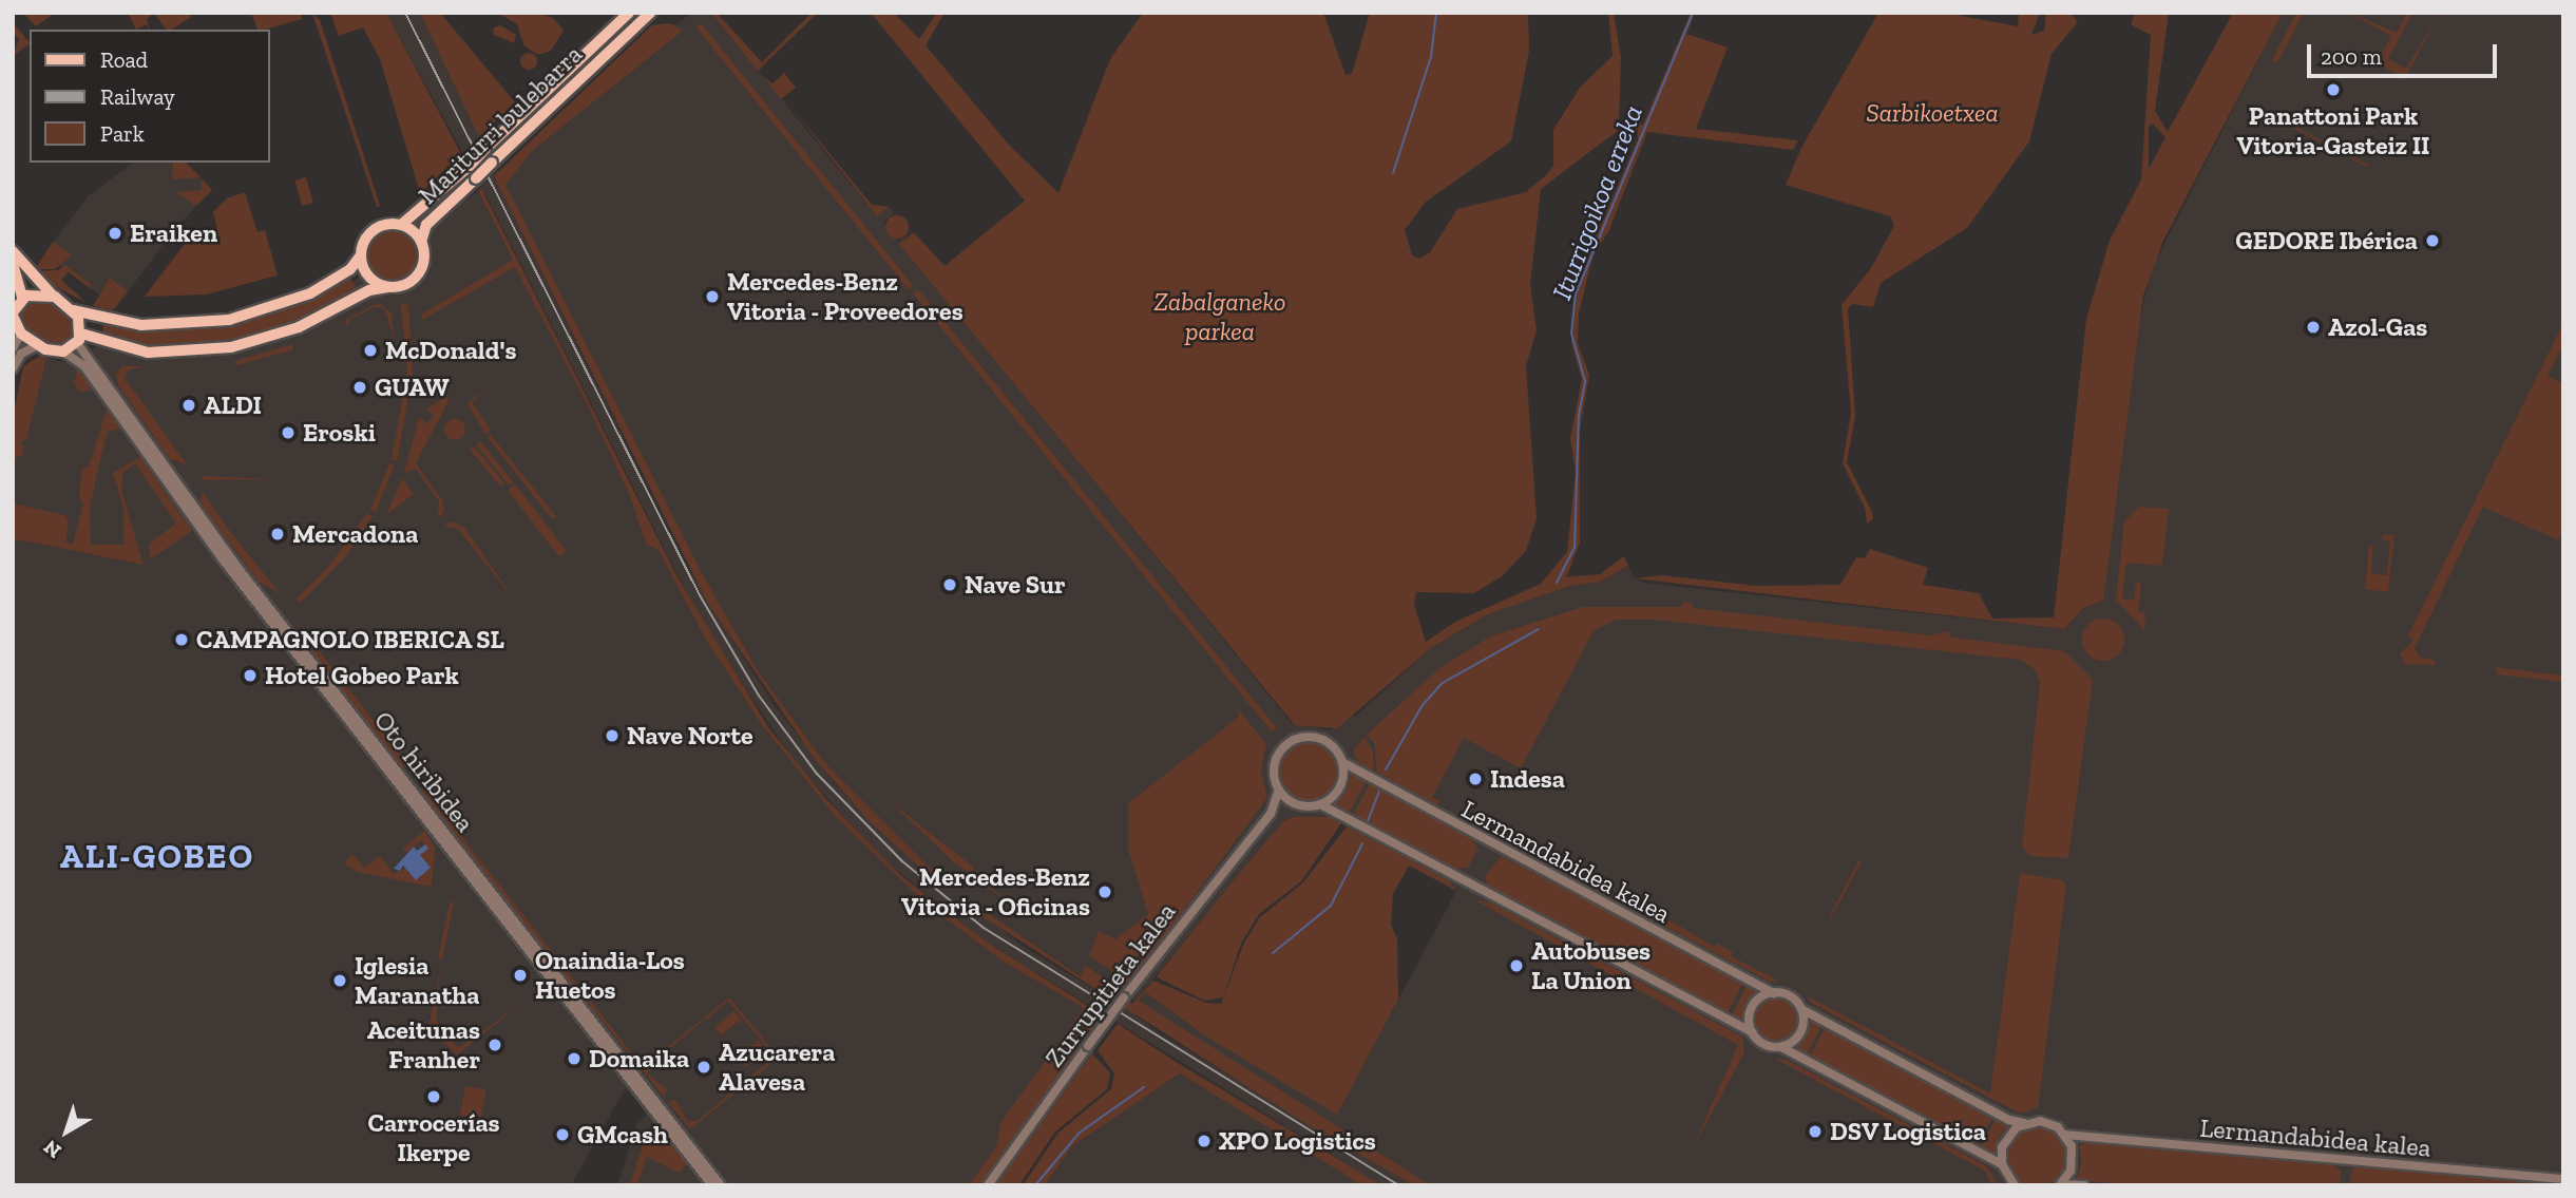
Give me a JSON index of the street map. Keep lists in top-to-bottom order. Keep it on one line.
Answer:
{"streets":{"main road":["Mariturri bulebarra"],"street":["Oto hiribidea","Lermandabidea kalea","Zurrupitieta kalea"]},"crossings":[["Lermandabidea kalea","Zurrupitieta kalea"]],"districts":["ALI-GOBEO"],"water":["Iturrigoikoa erreka"],"parks":["Sarbikoetxea","Zabalganeko parkea"],"places":["Panattoni Park Vitoria-Gasteiz II","Eraiken","GEDORE Ibérica","Mercedes-Benz Vitoria - Proveedores","Azol-Gas","McDonald's","GUAW","ALDI","Eroski","Mercadona","Nave Sur","CAMPAGNOLO IBERICA SL","Hotel Gobeo Park","Nave Norte","Indesa","Mercedes-Benz Vitoria - Oficinas","Autobuses La Union","Onaindia-Los Huetos","Iglesia Maranatha","Aceitunas Franher","Domaika","Azucarera Alavesa","Carrocerías Ikerpe","DSV Logistica","GMcash","XPO Logistics"],"legend":["Road","Railway","Park"],"scale_bar":"200 m","north":"bottom left"}
